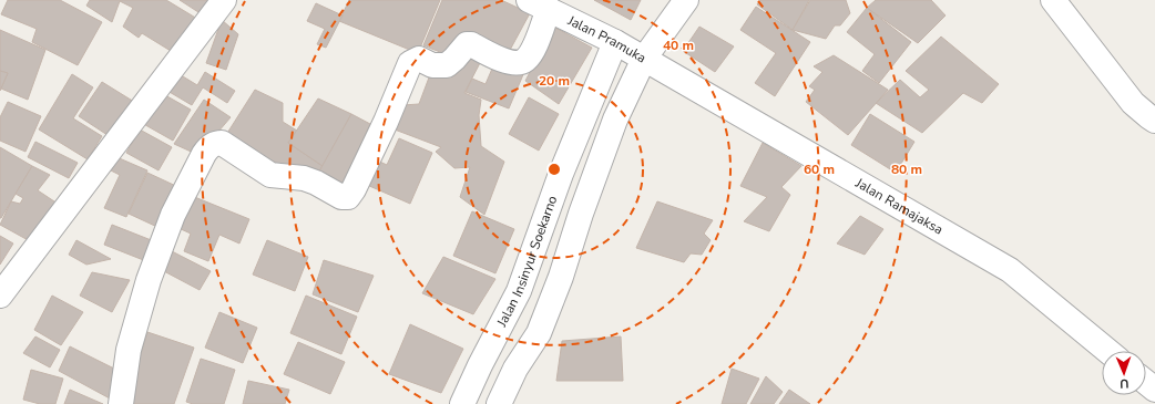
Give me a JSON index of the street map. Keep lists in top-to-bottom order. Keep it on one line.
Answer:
{"streets":{"street":["Jalan Pramuka","Jalan Ramajaksa","Jalan Insinyur Soekarno"]},"crossings":[["Jalan Pramuka","Jalan Ramajaksa"],["Jalan Pramuka","Jalan Insinyur Soekarno"]],"north":"bottom","rings":["40 m","20 m","60 m","80 m"]}
